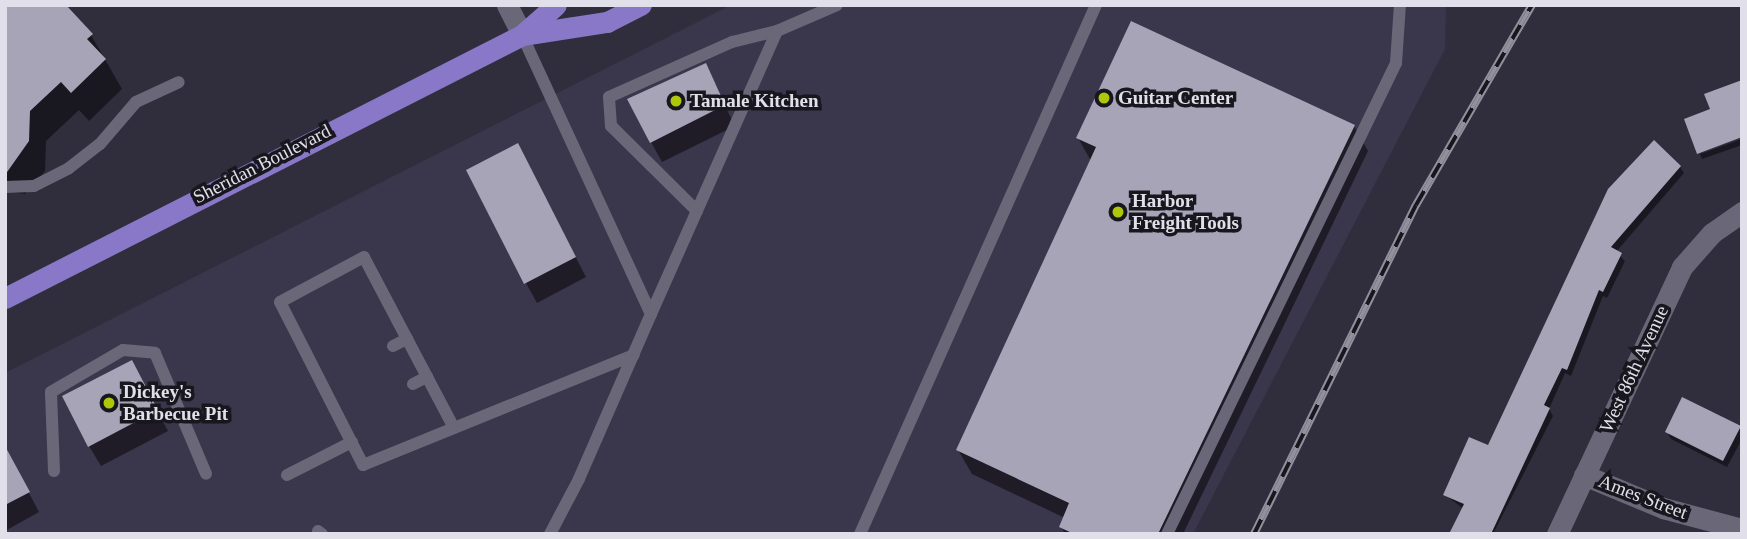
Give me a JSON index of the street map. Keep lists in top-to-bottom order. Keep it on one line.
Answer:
{"streets":{"main road":["Sheridan Boulevard"],"street":["West 86th Avenue","Ames Street"]},"crossings":[["West 86th Avenue","Ames Street"]],"places":["Guitar Center","Tamale Kitchen","Harbor Freight Tools","Dickey's Barbecue Pit"]}
